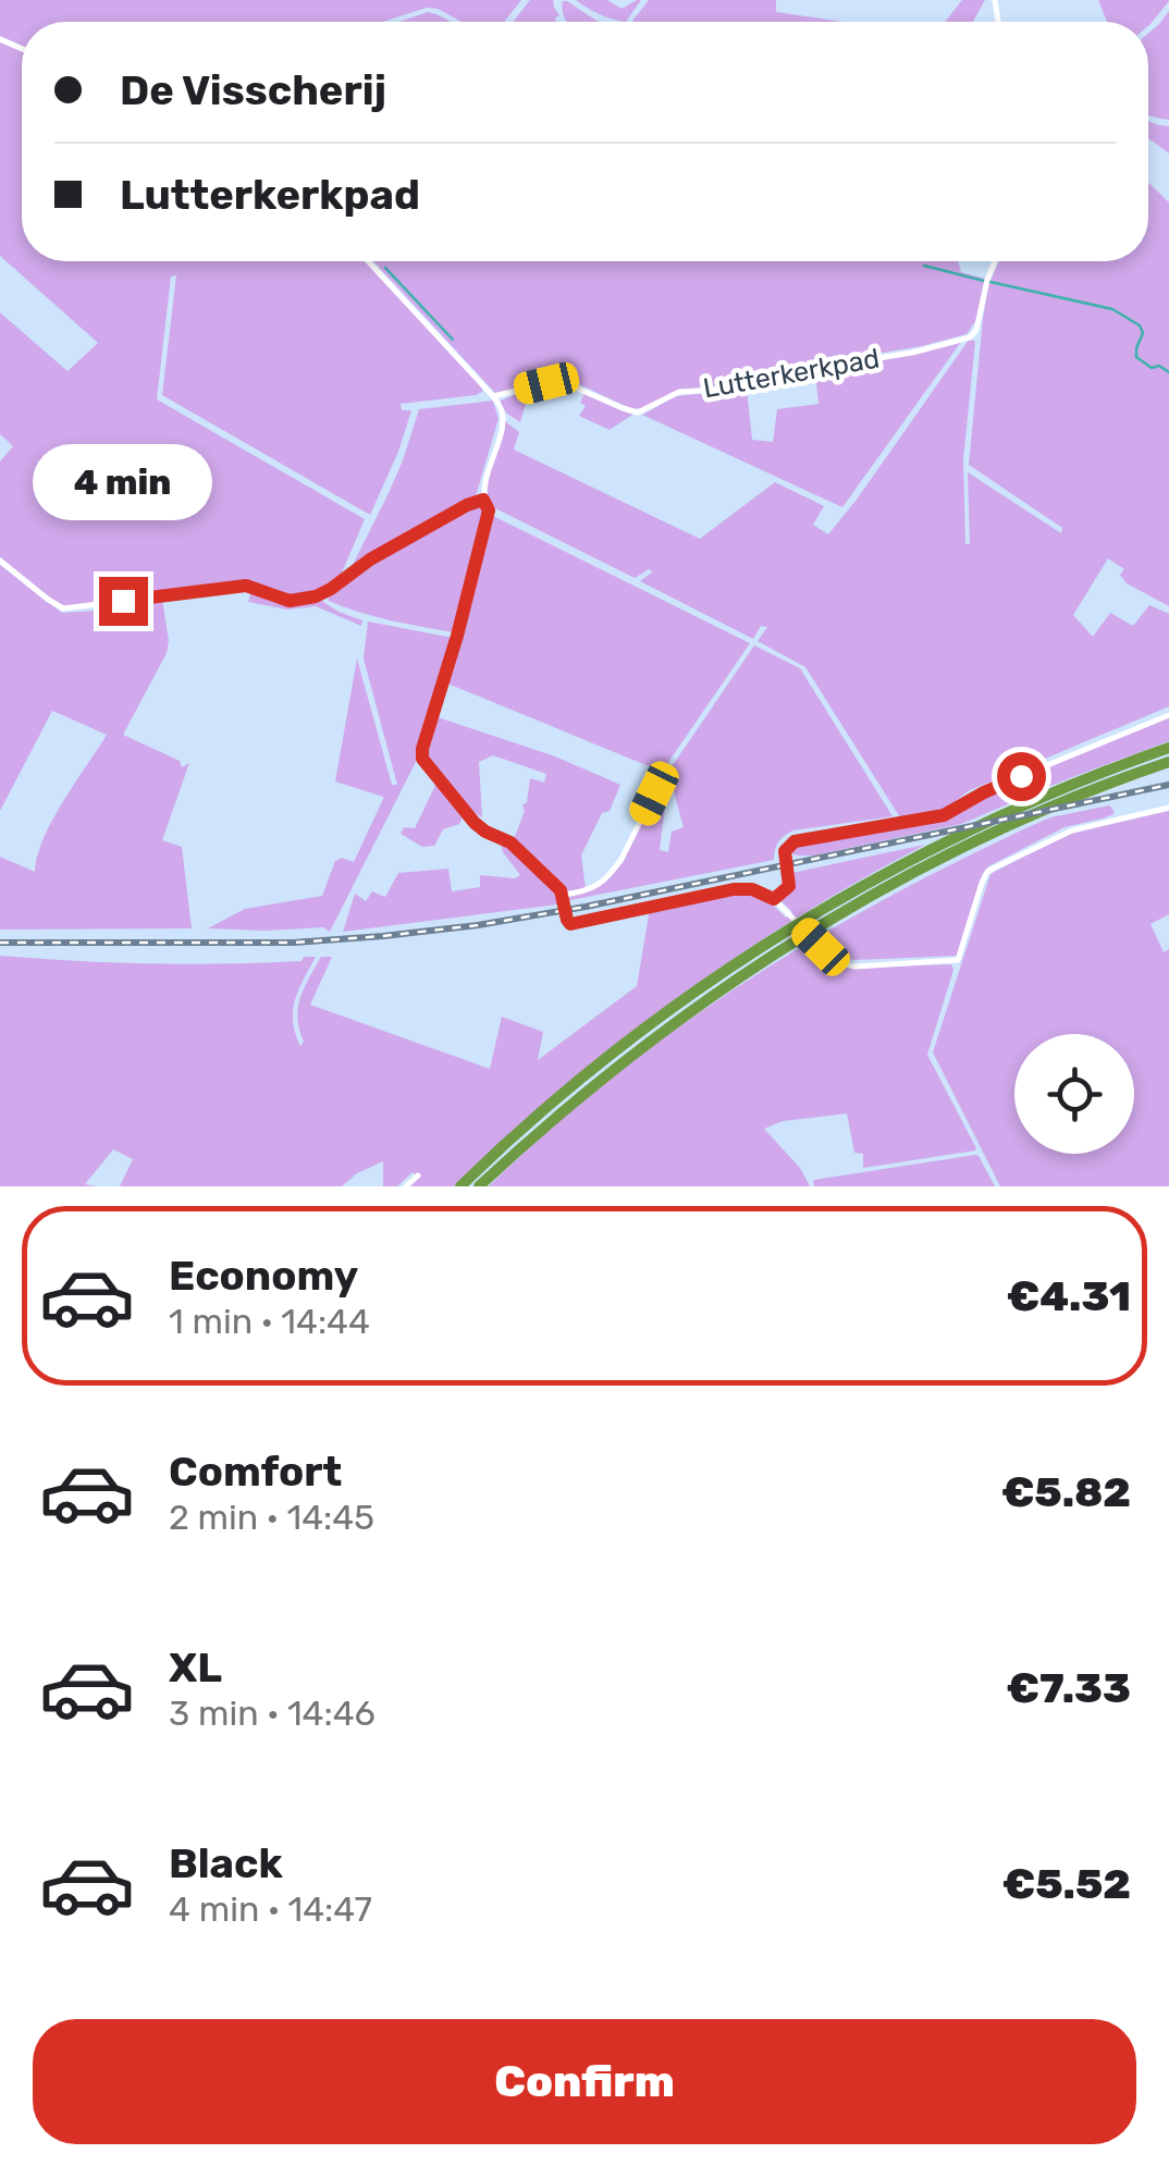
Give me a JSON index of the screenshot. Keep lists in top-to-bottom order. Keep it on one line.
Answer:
{"streets":{"street":["Lutterkerkpad"]},"page":{"banner":["De Visscherij","Lutterkerkpad"],"bubble":"4 min","list":[{"name":"Economy","note":"1 min · 14:44","value":"€4.31"},{"name":"Comfort","note":"2 min · 14:45","value":"€5.82"},{"name":"XL","note":"3 min · 14:46","value":"€7.33"},{"name":"Black","note":"4 min · 14:47","value":"€5.52"}],"buttons":"Confirm"}}
